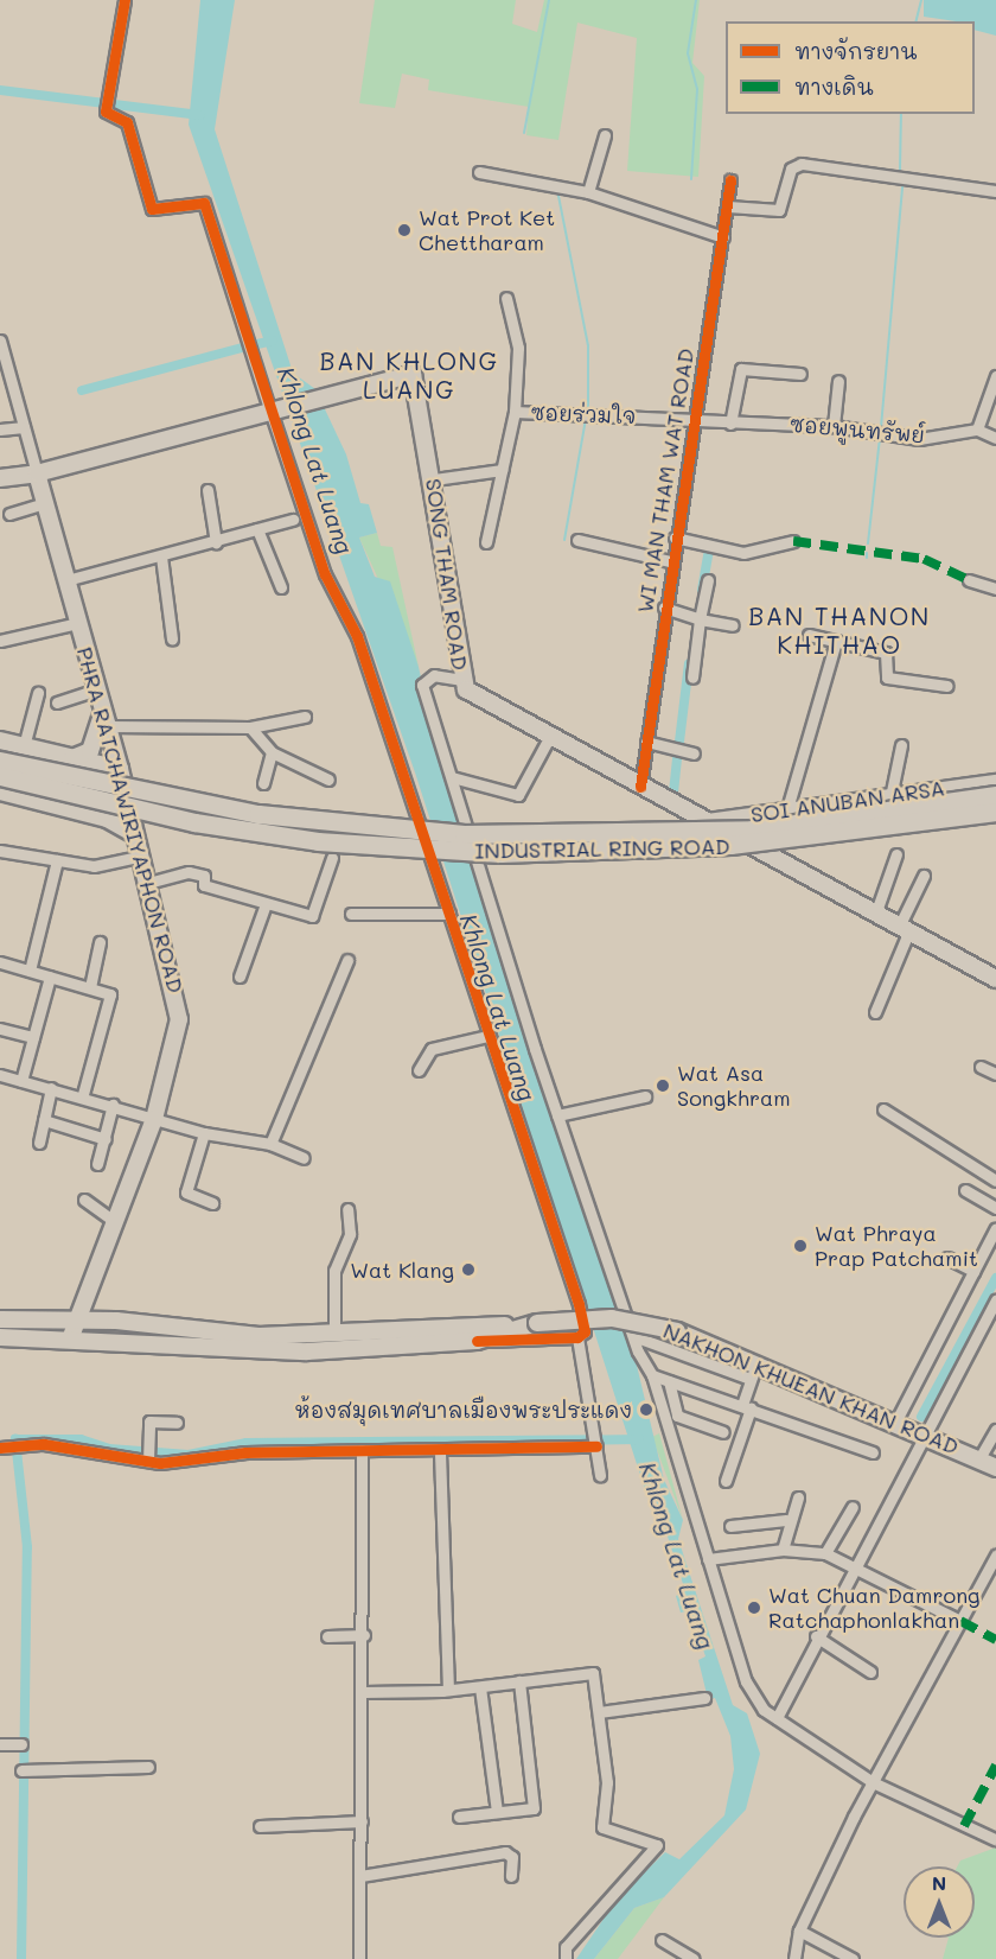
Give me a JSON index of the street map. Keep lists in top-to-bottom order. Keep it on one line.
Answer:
{"streets":{"main road":["SONG THAM ROAD","PHRA RATCHAWIRIYAPHON ROAD","INDUSTRIAL RING ROAD","NAKHON KHUEAN KHAN ROAD"],"street":["ซอยร่วมใจ","ซอยพูนทรัพย์","WI MAN THAM WAT ROAD","SOI ANUBAN ARSA"]},"crossings":[["ซอยร่วมใจ","ซอยพูนทรัพย์"],["ซอยร่วมใจ","WI MAN THAM WAT ROAD"],["ซอยพูนทรัพย์","WI MAN THAM WAT ROAD"],["WI MAN THAM WAT ROAD","SONG THAM ROAD"],["SONG THAM ROAD","SOI ANUBAN ARSA"],["SONG THAM ROAD","PHRA RATCHAWIRIYAPHON ROAD"],["PHRA RATCHAWIRIYAPHON ROAD","NAKHON KHUEAN KHAN ROAD"]],"districts":["BAN KHLONG LUANG","BAN THANON KHITHAO"],"water":["Khlong Lat Luang"],"places":["Wat Prot Ket Chettharam","Wat Asa Songkhram","Wat Phraya Prap Patchamit","Wat Klang","ห้องสมุดเทศบาลเมืองพระประแดง","Wat Chuan Damrong Ratchaphonlakhan"],"legend":["ทางจักรยาน","ทางเดิน"],"north":"top"}
